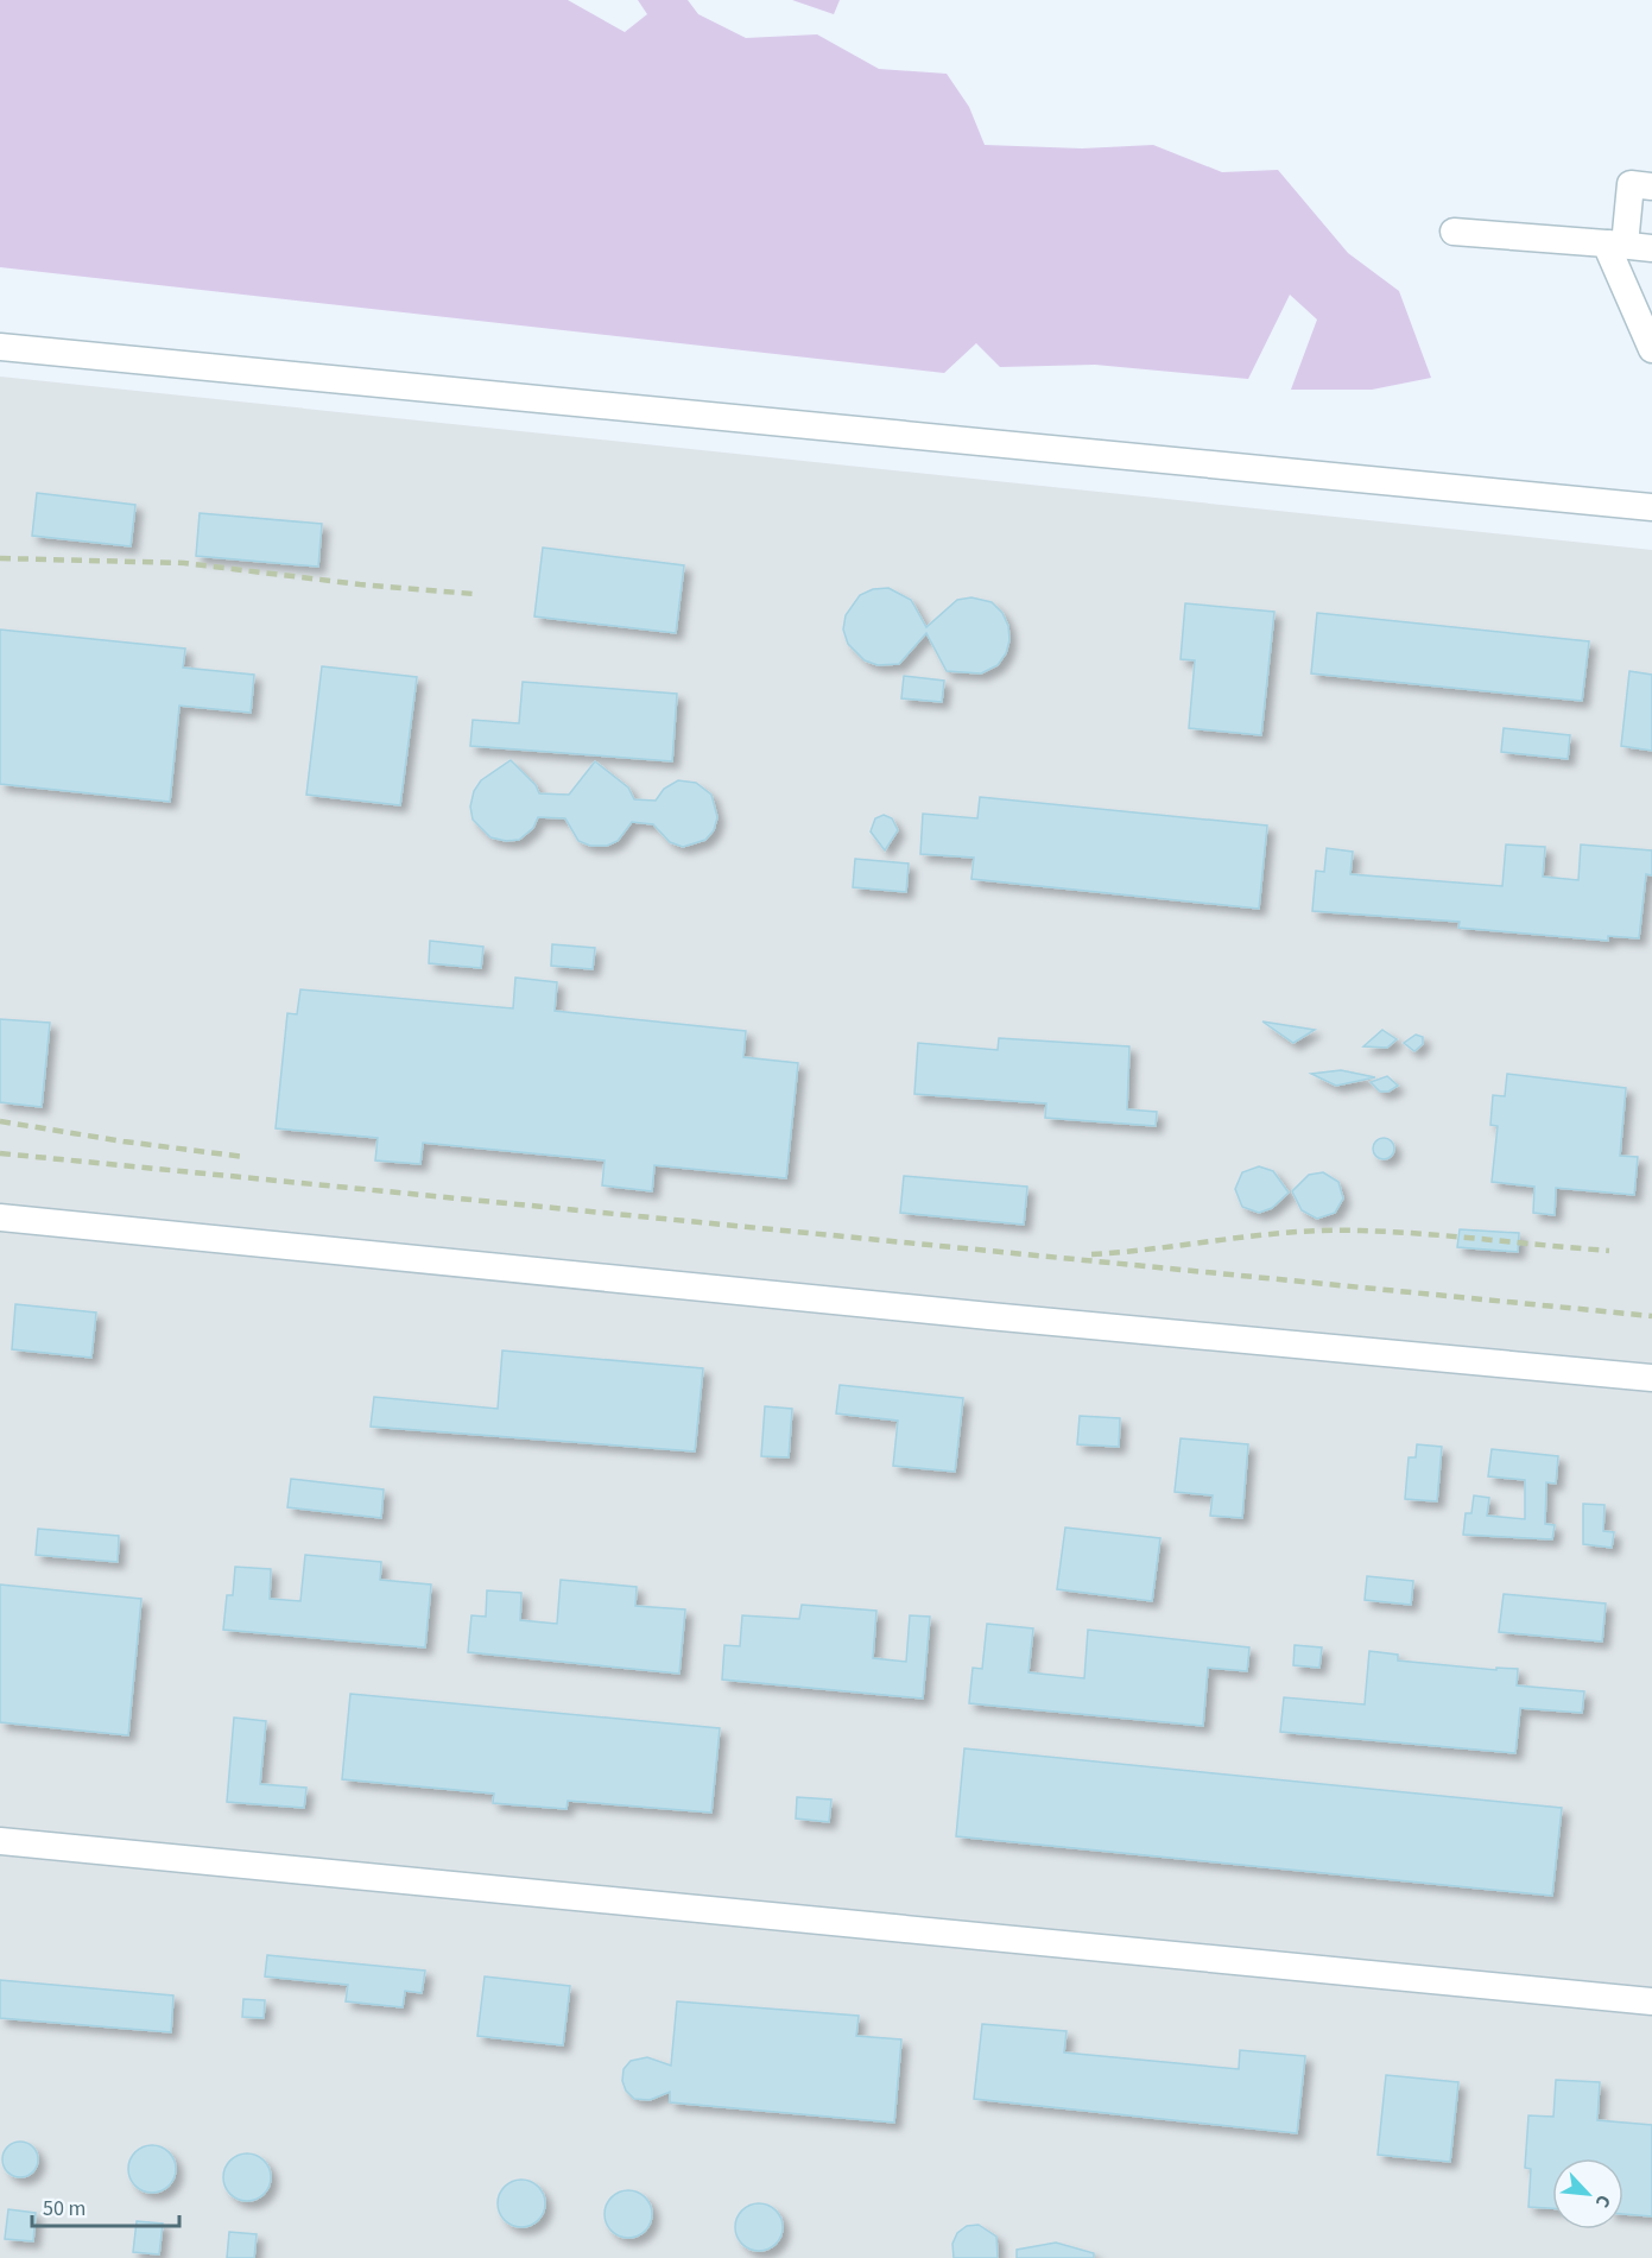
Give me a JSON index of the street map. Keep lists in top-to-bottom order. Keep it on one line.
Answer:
{"scale_bar":"50 m","north":"bottom right"}
